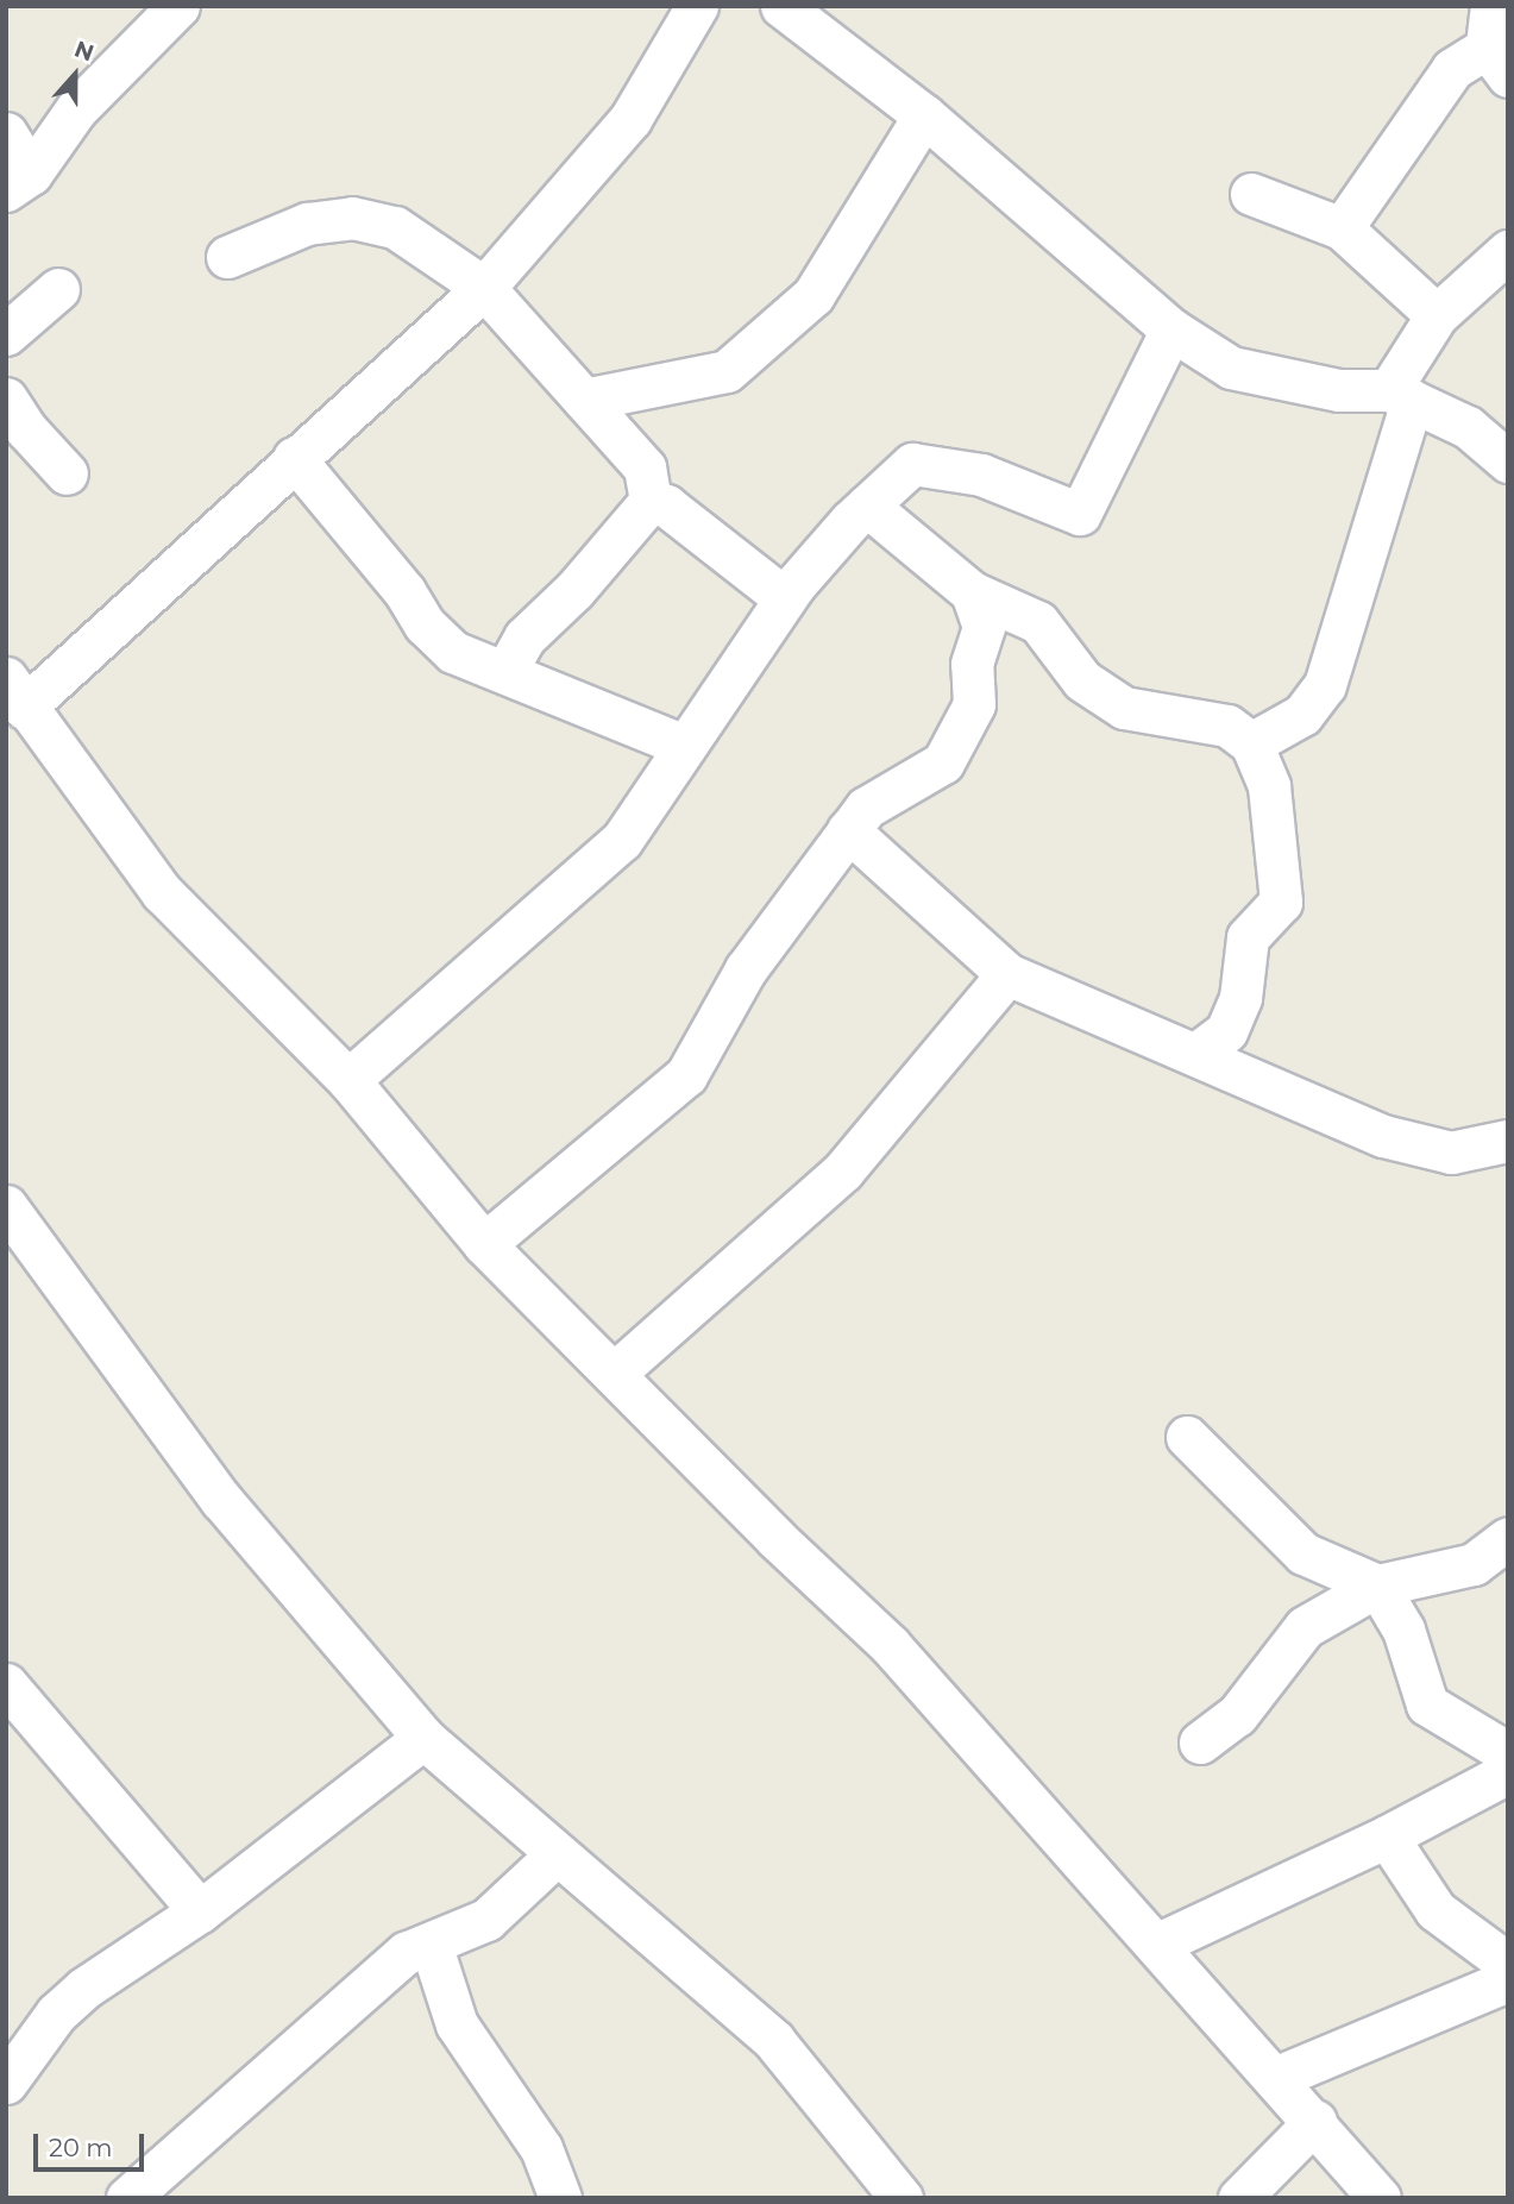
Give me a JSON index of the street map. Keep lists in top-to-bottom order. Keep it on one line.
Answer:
{"scale_bar":"20 m","north":"top"}
